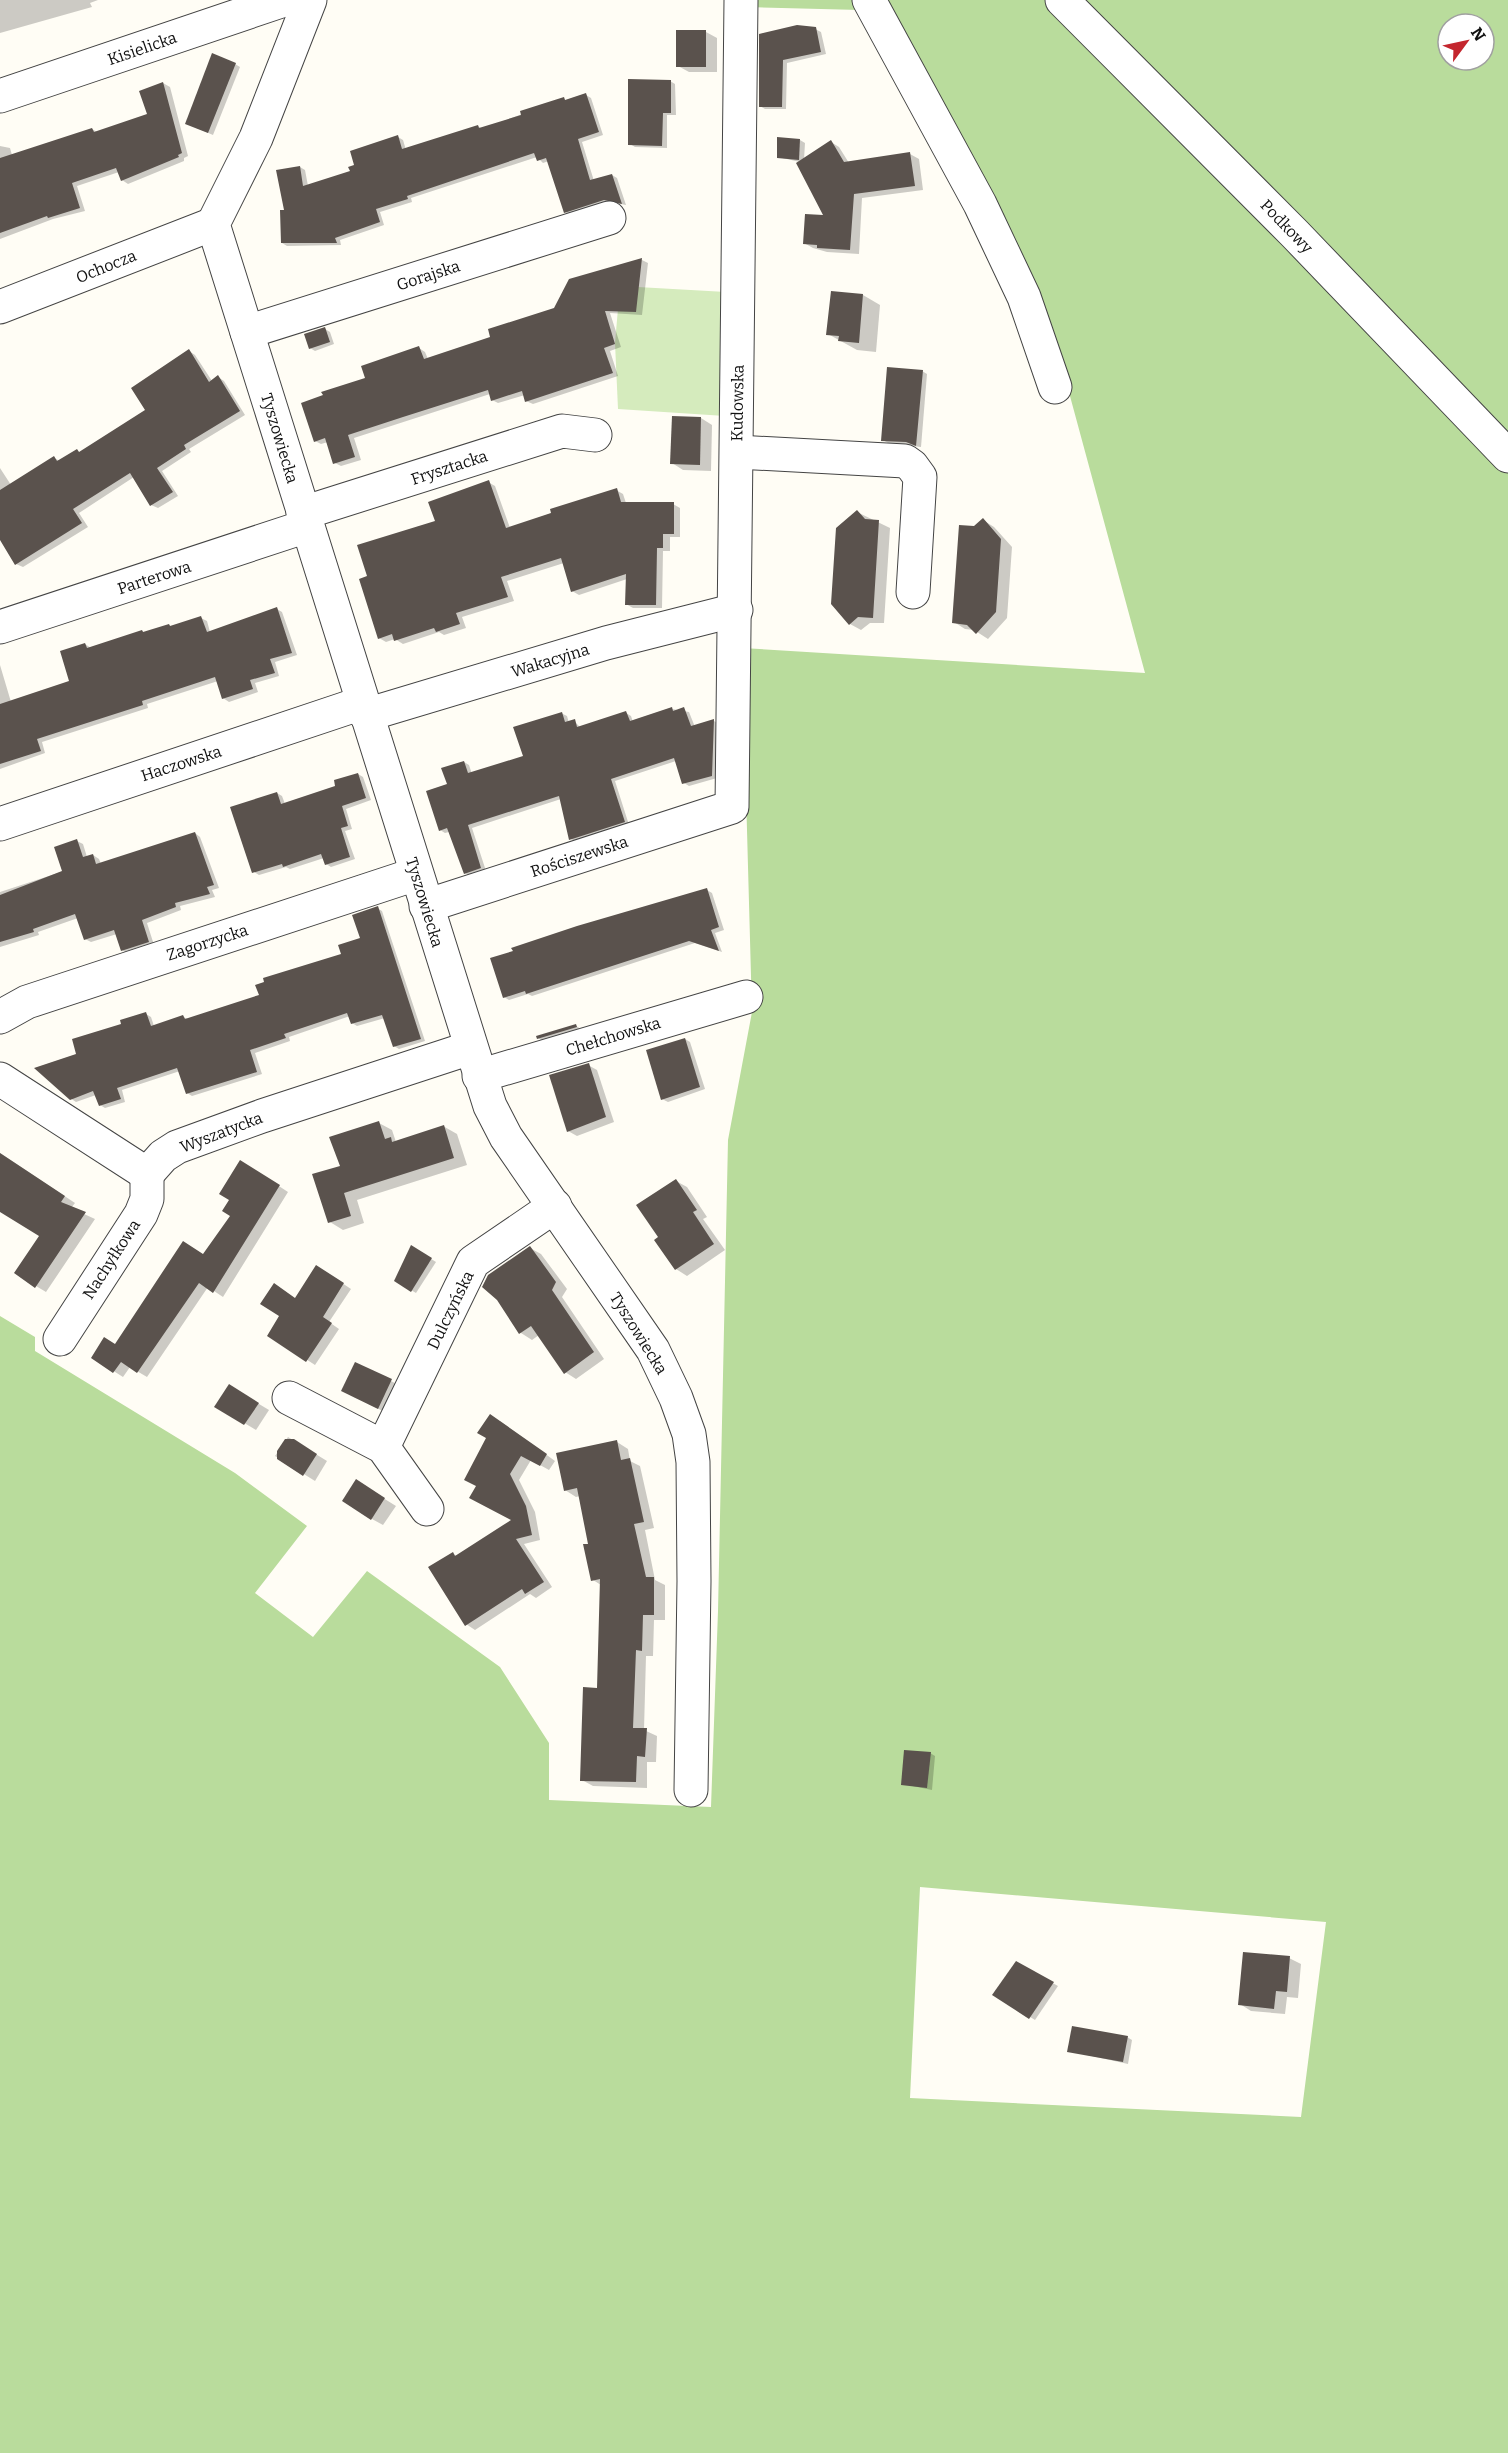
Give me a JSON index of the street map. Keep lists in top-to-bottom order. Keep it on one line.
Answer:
{"streets":{"street":["Kisielicka","Podkowy","Ochocza","Gorajska","Kudowska","Tyszowiecka","Frysztacka","Parterowa","Wakacyjna","Haczowska","Rościszewska","Zagorzycka","Chełchowska","Wyszatycka","Nachyłkowa","Dulczyńska"]},"crossings":[["Ochocza","Tyszowiecka"],["Gorajska","Tyszowiecka"],["Kudowska","Wakacyjna"],["Kudowska","Rościszewska"],["Tyszowiecka","Frysztacka"],["Tyszowiecka","Parterowa"],["Tyszowiecka","Wakacyjna"],["Tyszowiecka","Haczowska"],["Tyszowiecka","Rościszewska"],["Tyszowiecka","Zagorzycka"],["Tyszowiecka","Chełchowska"],["Tyszowiecka","Wyszatycka"],["Tyszowiecka","Dulczyńska"],["Frysztacka","Parterowa"],["Wakacyjna","Haczowska"],["Chełchowska","Wyszatycka"],["Wyszatycka","Nachyłkowa"]],"north":"top right"}
